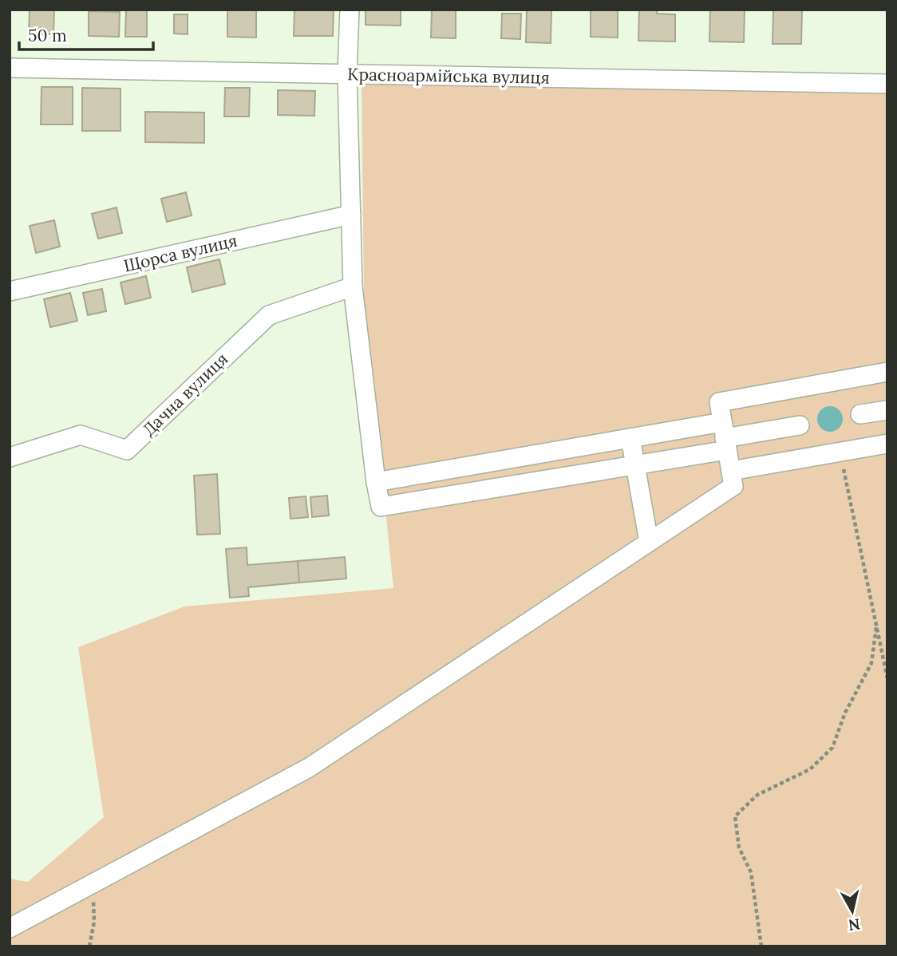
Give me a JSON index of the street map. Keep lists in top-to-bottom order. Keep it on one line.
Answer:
{"streets":{"street":["Красноармійська вулиця","Щорса вулиця","Дачна вулиця"]},"scale_bar":"50 m","north":"bottom"}
